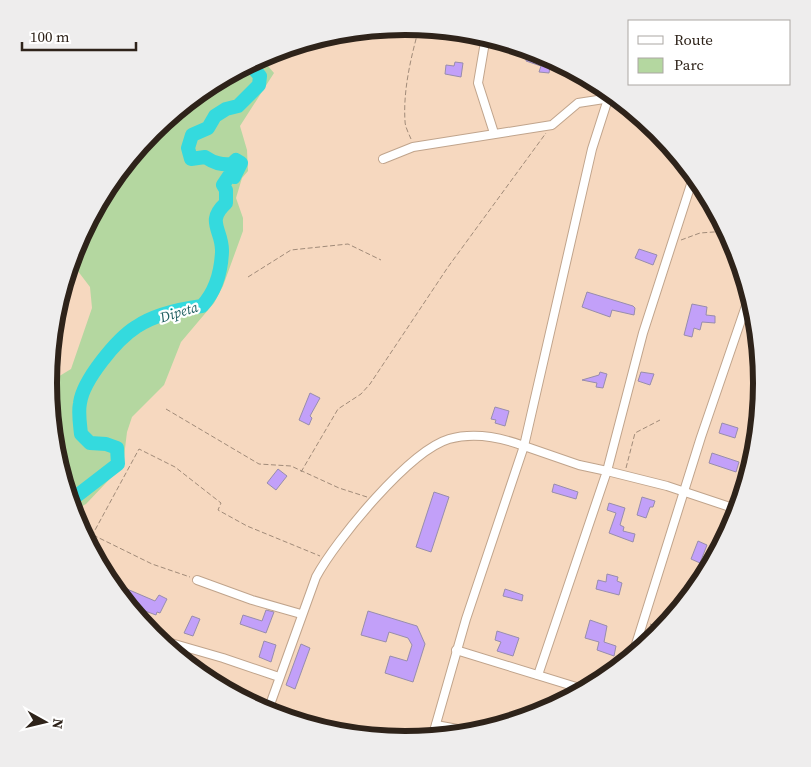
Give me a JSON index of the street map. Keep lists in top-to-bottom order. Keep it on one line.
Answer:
{"water":["Dipeta"],"legend":["Route","Parc"],"scale_bar":"100 m","north":"right"}
